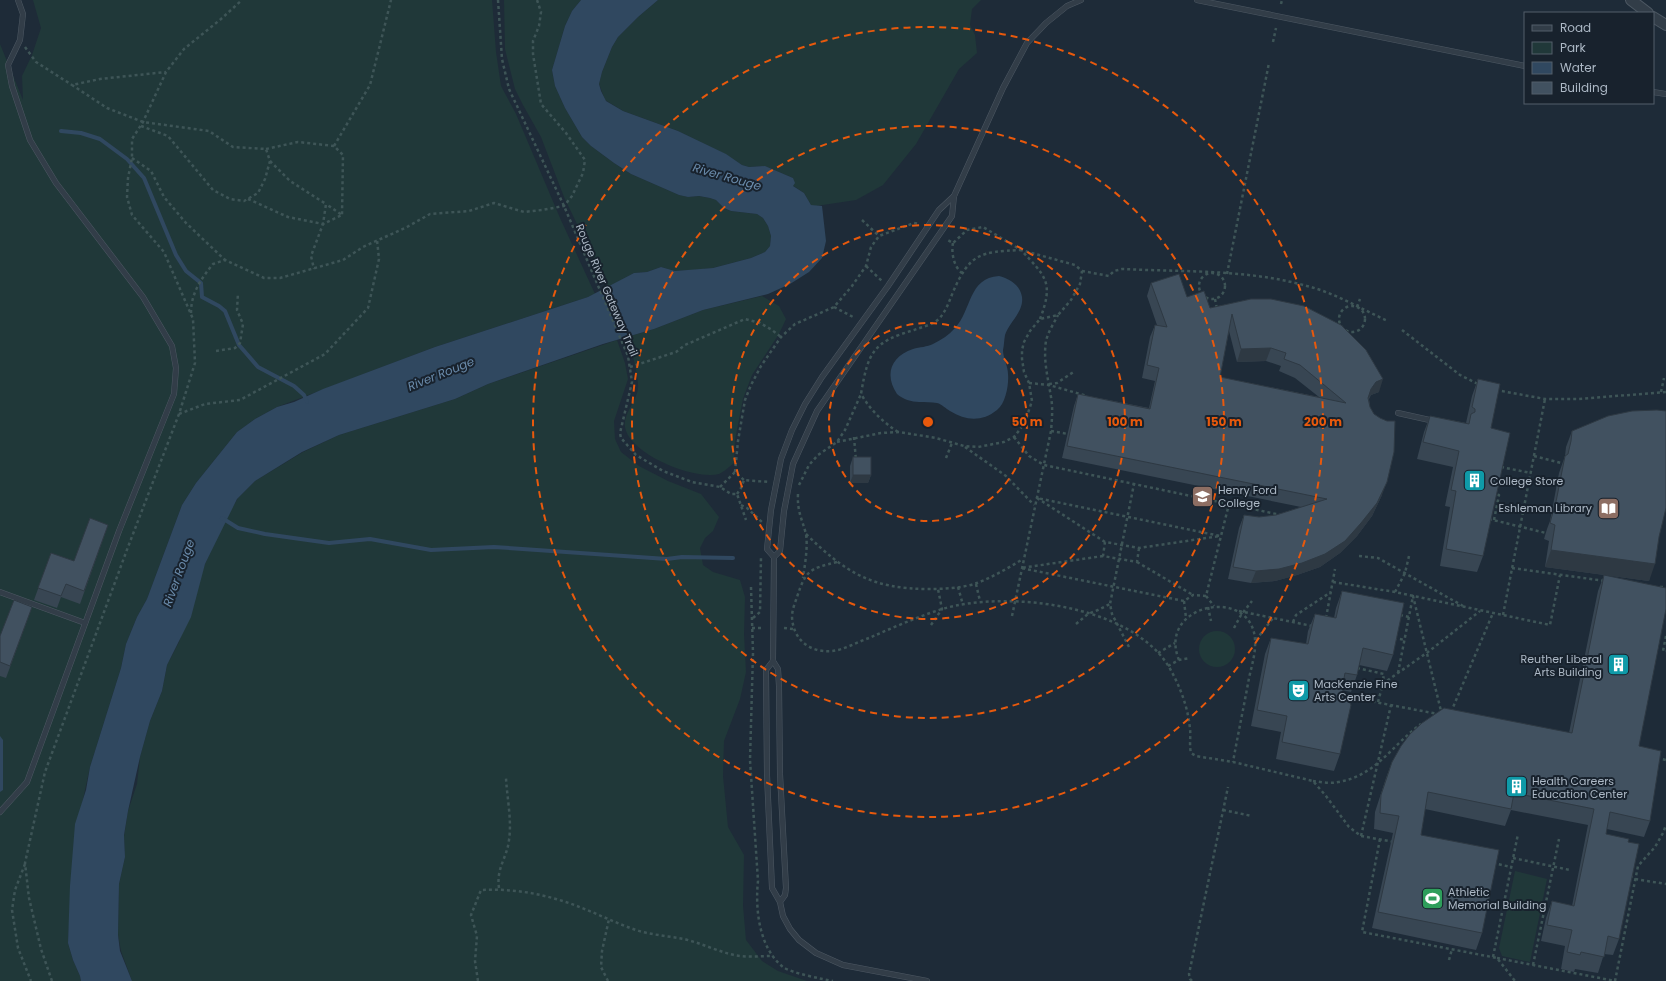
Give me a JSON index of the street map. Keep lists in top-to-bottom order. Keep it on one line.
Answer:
{"streets":{"path":["Rouge River Gateway Trail"]},"water":["River Rouge"],"places":{"building":["College Store","Reuther Liberal Arts Building","Health Careers Education Center"],"school or university":["Henry Ford College"],"library":["Eshleman Library"],"theatre":["MacKenzie Fine Arts Center"],"sports":["Athletic Memorial Building"]},"legend":["Road","Park","Water","Building"],"rings":["50 m","100 m","150 m","200 m"]}
